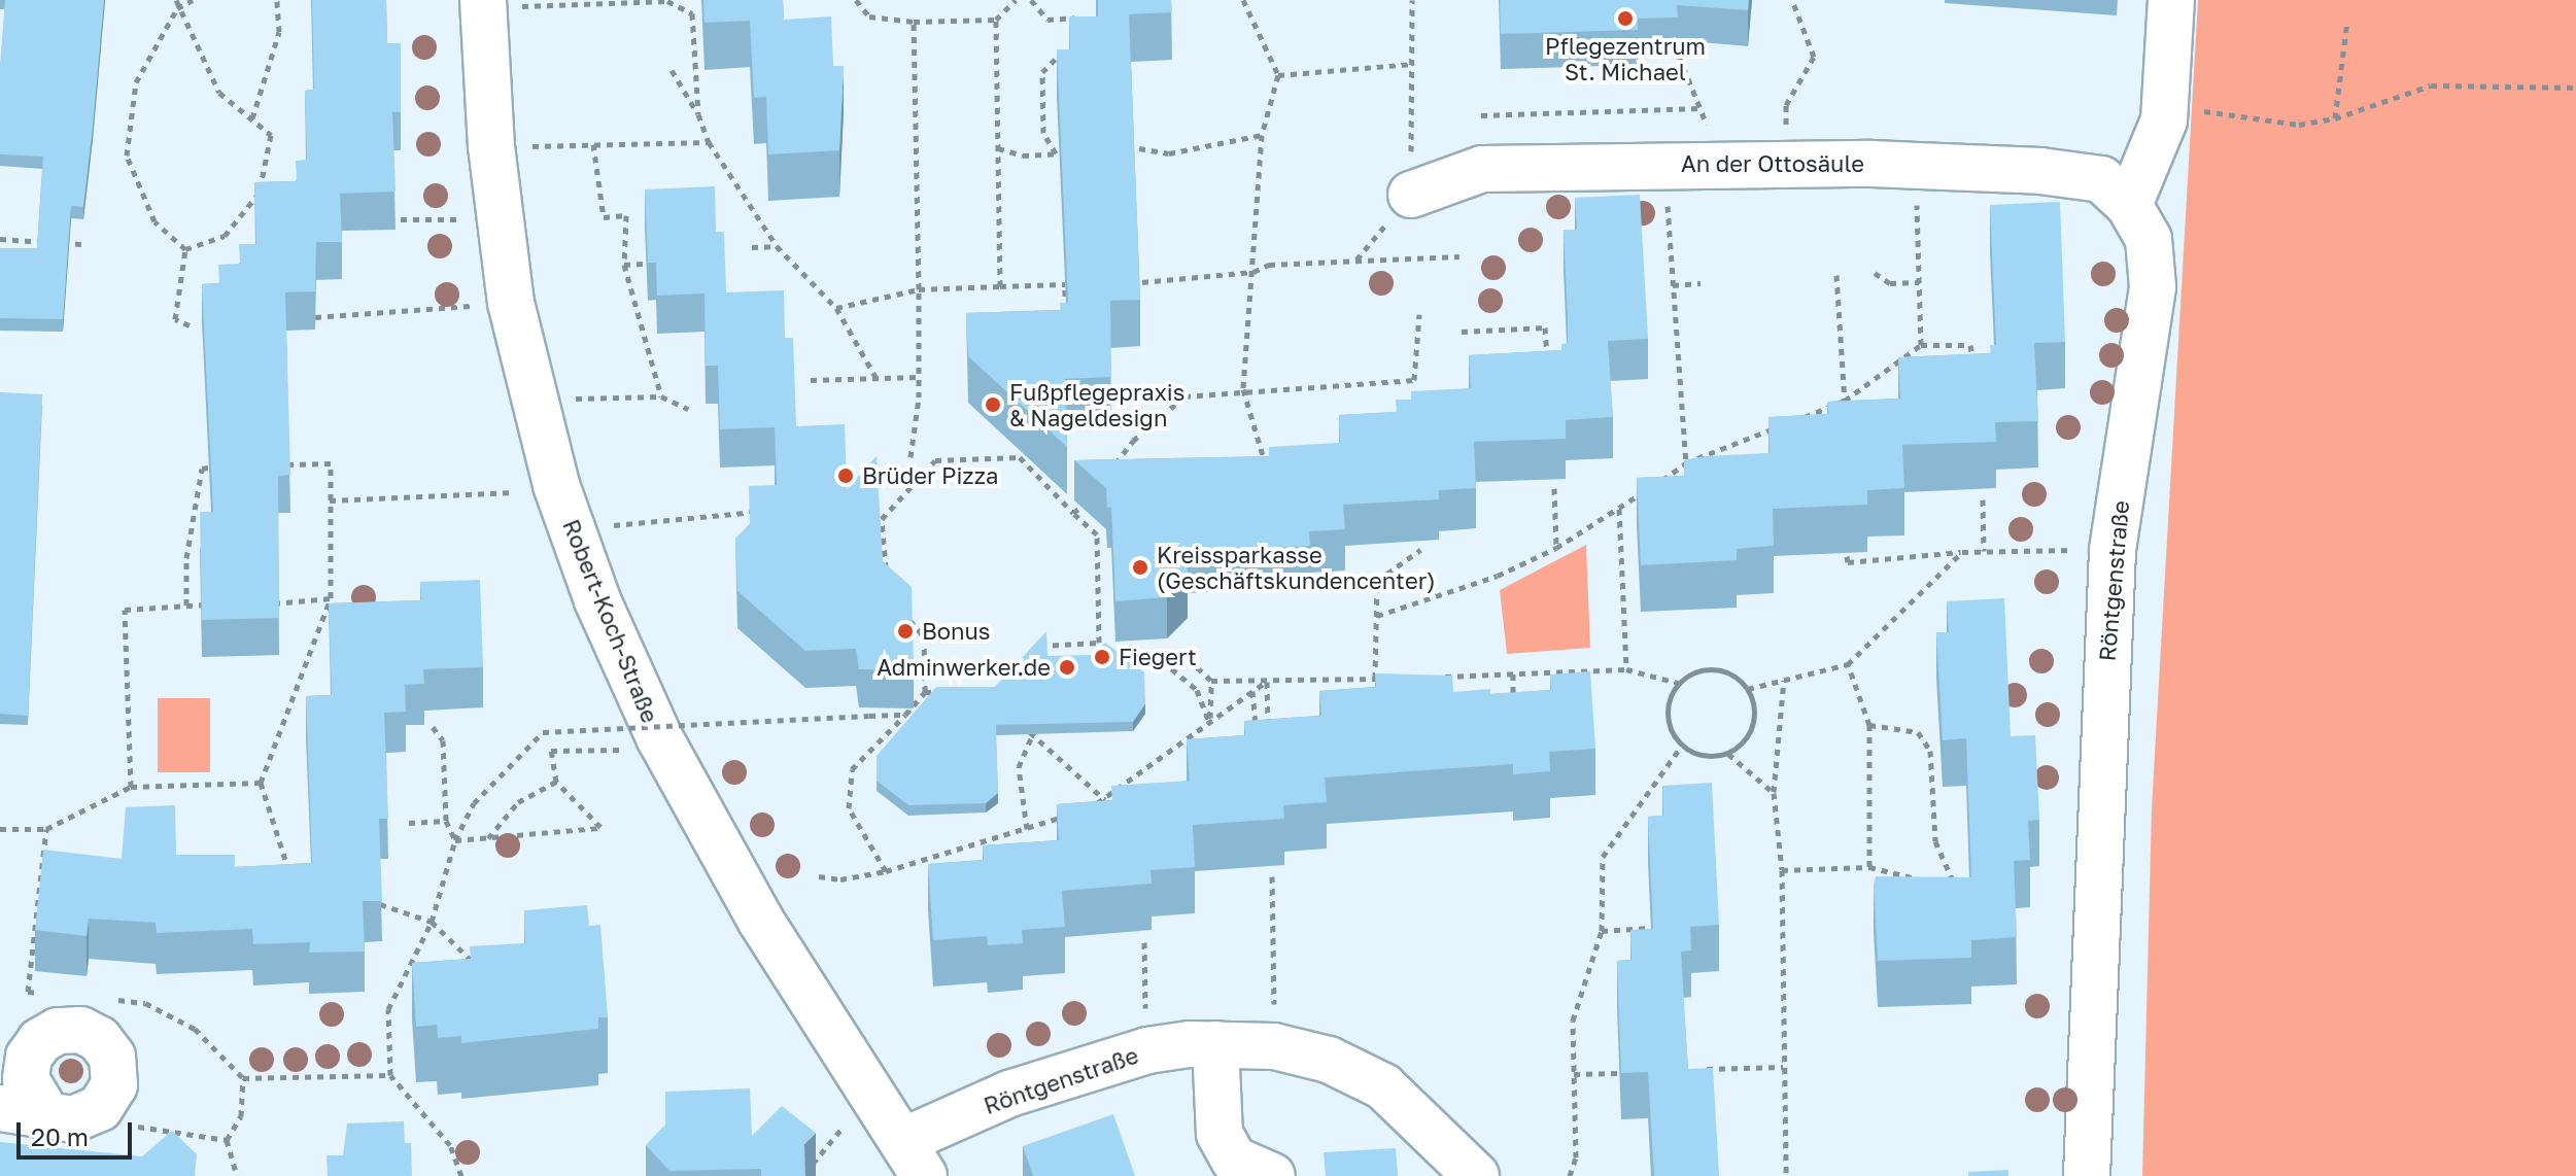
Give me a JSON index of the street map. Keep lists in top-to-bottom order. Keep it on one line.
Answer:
{"streets":{"street":["An der Ottosäule","Röntgenstraße","Robert-Koch-Straße"]},"crossings":[["An der Ottosäule","Röntgenstraße"],["Röntgenstraße","Robert-Koch-Straße"]],"places":["Pflegezentrum St. Michael","Fußpflegepraxis & Nageldesign","Brüder Pizza","Kreissparkasse (Geschäftskundencenter)","Bonus","Fiegert","Adminwerker.de"],"scale_bar":"20 m"}
